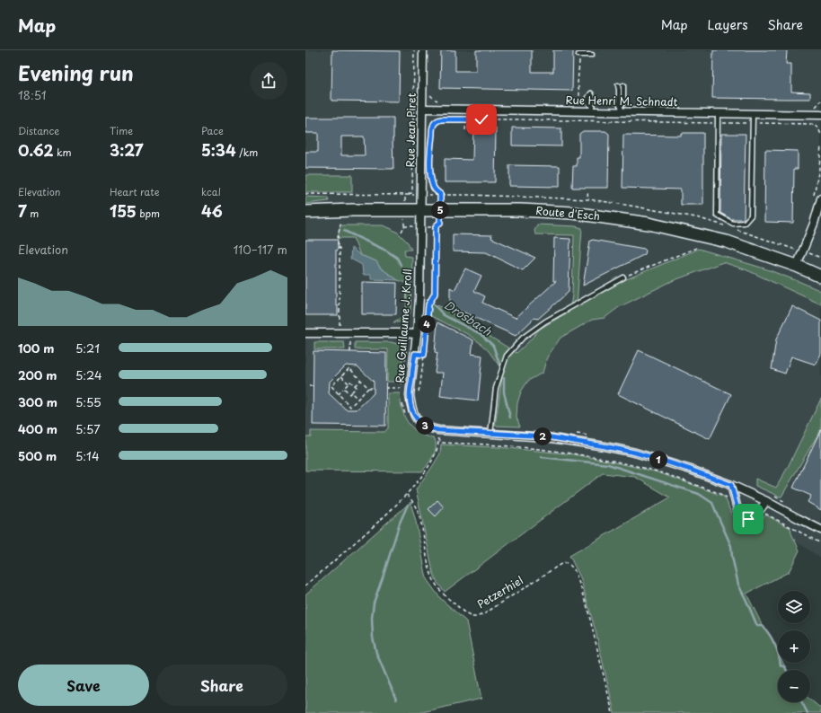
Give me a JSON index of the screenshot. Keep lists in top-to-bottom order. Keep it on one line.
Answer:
{"streets":{"main road":["Route d'Esch"],"street":["Rue Henri M. Schnadt","Rue Jean Piret","Rue Guillaume J. Kroll"],"path":["Petzerhiel"]},"crossings":[["Rue Henri M. Schnadt","Rue Jean Piret"],["Rue Jean Piret","Route d'Esch"],["Rue Jean Piret","Rue Guillaume J. Kroll"],["Route d'Esch","Rue Guillaume J. Kroll"]],"water":["Drosbach"],"page":{"header":"Map","nav":["Map","Layers","Share"],"heading":["Evening run","18:51"],"stats":[["Distance","0.62 km"],["Time","3:27"],["Pace","5:34 /km"],["Elevation","7 m"],["Heart rate","155 bpm"],["kcal","46"]],"pins":["5","4","3","2","1"],"chart":["Elevation","110–117 m"],"list":[{"name":"100 m","note":"5:21"},{"name":"200 m","note":"5:24"},{"name":"300 m","note":"5:55"},{"name":"400 m","note":"5:57"},{"name":"500 m","note":"5:14"}],"map_buttons":["+","−"],"buttons":["Save","Share"]}}
